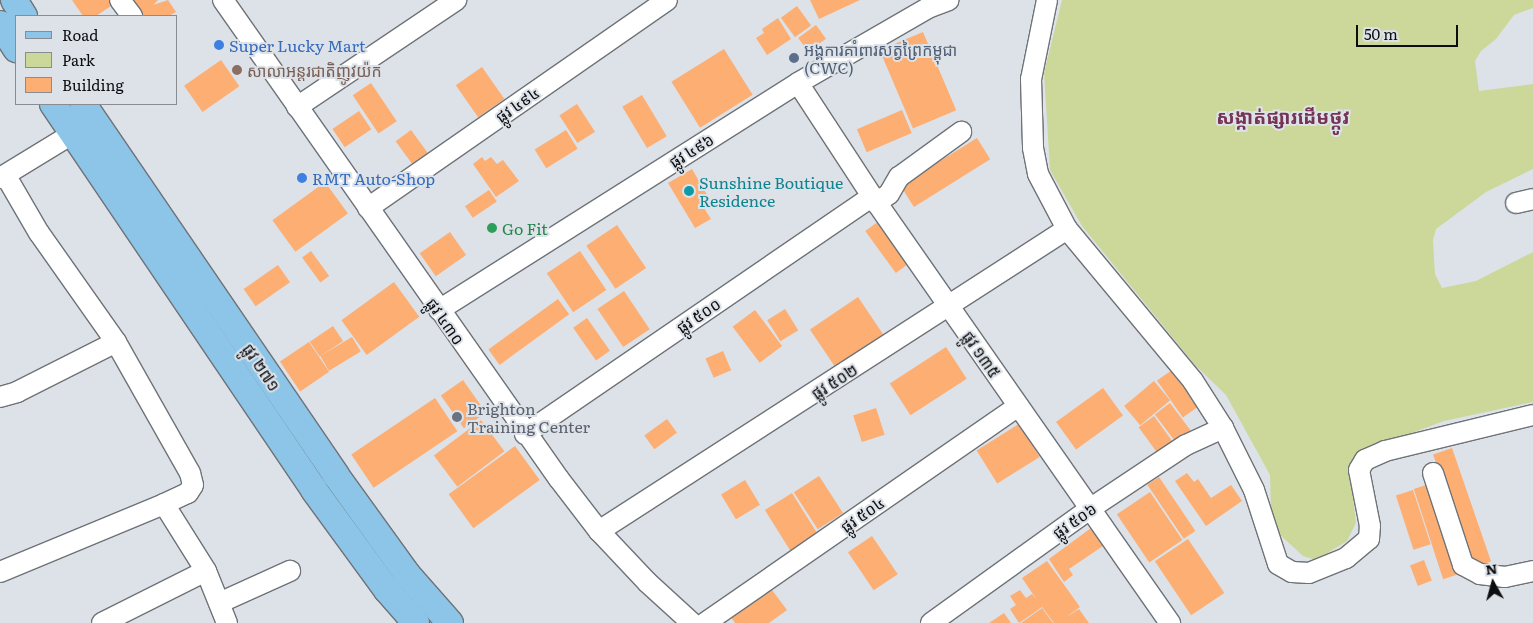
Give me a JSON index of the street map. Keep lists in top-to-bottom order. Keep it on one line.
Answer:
{"streets":{"main road":["ផ្លូវ ២៧១"],"street":["ផ្លូវ ៤៩៤","ផ្លូវ ៤៩៦","ផ្លូវ ៥០០","ផ្លូវ ៤៣០","ផ្លូវ ១៣៥","ផ្លូវ ៥០២","ផ្លូវ ៥០៤","ផ្លូវ ៥០៦"]},"crossings":[["ផ្លូវ ៤៩៤","ផ្លូវ ៤៣០"],["ផ្លូវ ៤៩៦","ផ្លូវ ៤៣០"],["ផ្លូវ ៤៩៦","ផ្លូវ ១៣៥"],["ផ្លូវ ៥០០","ផ្លូវ ៤៣០"],["ផ្លូវ ៥០០","ផ្លូវ ១៣៥"],["ផ្លូវ ៤៣០","ផ្លូវ ៥០២"],["ផ្លូវ ១៣៥","ផ្លូវ ៥០២"],["ផ្លូវ ១៣៥","ផ្លូវ ៥០៤"],["ផ្លូវ ១៣៥","ផ្លូវ ៥០៦"]],"districts":["សង្កាត់ផ្សារដើមថ្កូវ"],"places":["Super Lucky Mart","អង្គការគាំពារសត្វព្រៃកម្ពុជា (CWC)","សាលាអន្តរជាតិញូវយ៉ក","RMT Auto-Shop","Sunshine Boutique Residence","Go Fit","Brighton Training Center"],"legend":["Road","Park","Building"],"scale_bar":"50 m","north":"top"}
